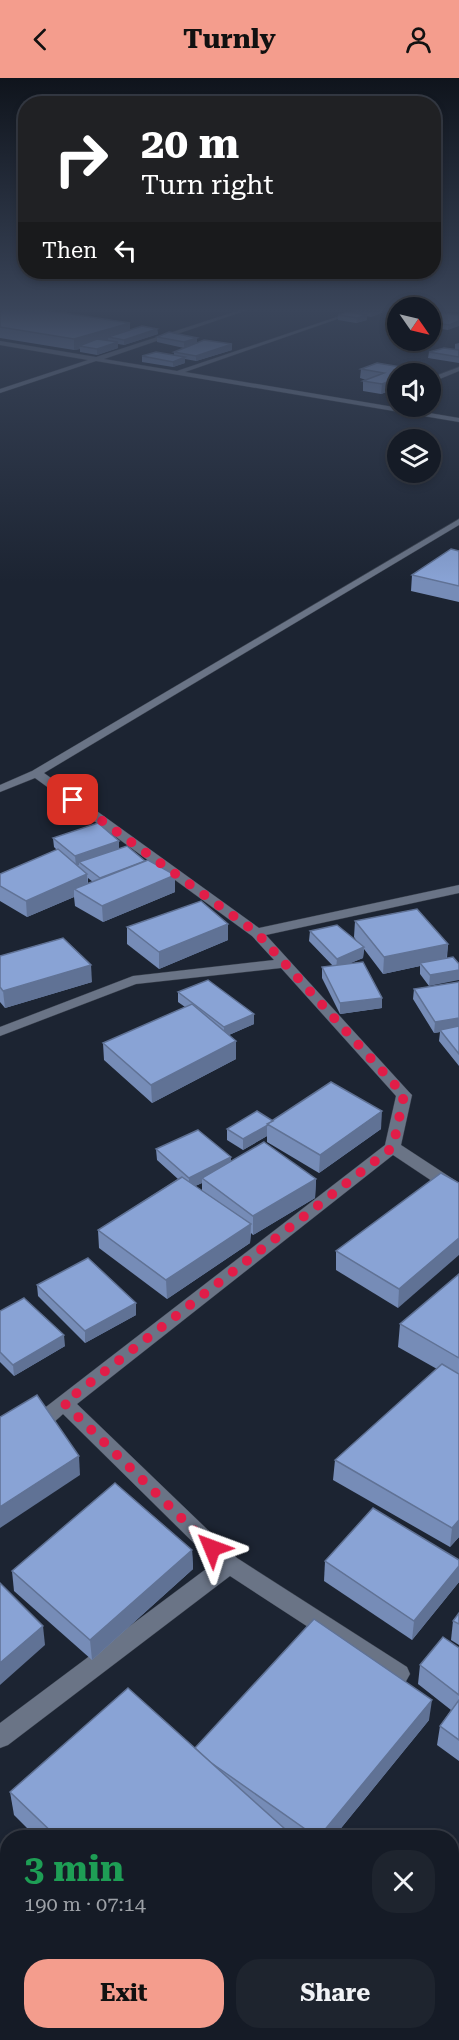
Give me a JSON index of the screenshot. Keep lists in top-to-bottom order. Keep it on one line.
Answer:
{"north":"bottom right","page":{"header":"Turnly","turn":["20 m","Turn right"],"then":"Then","heading":["3 min","190 m · 07:14"],"buttons":["Exit","Share"]}}
